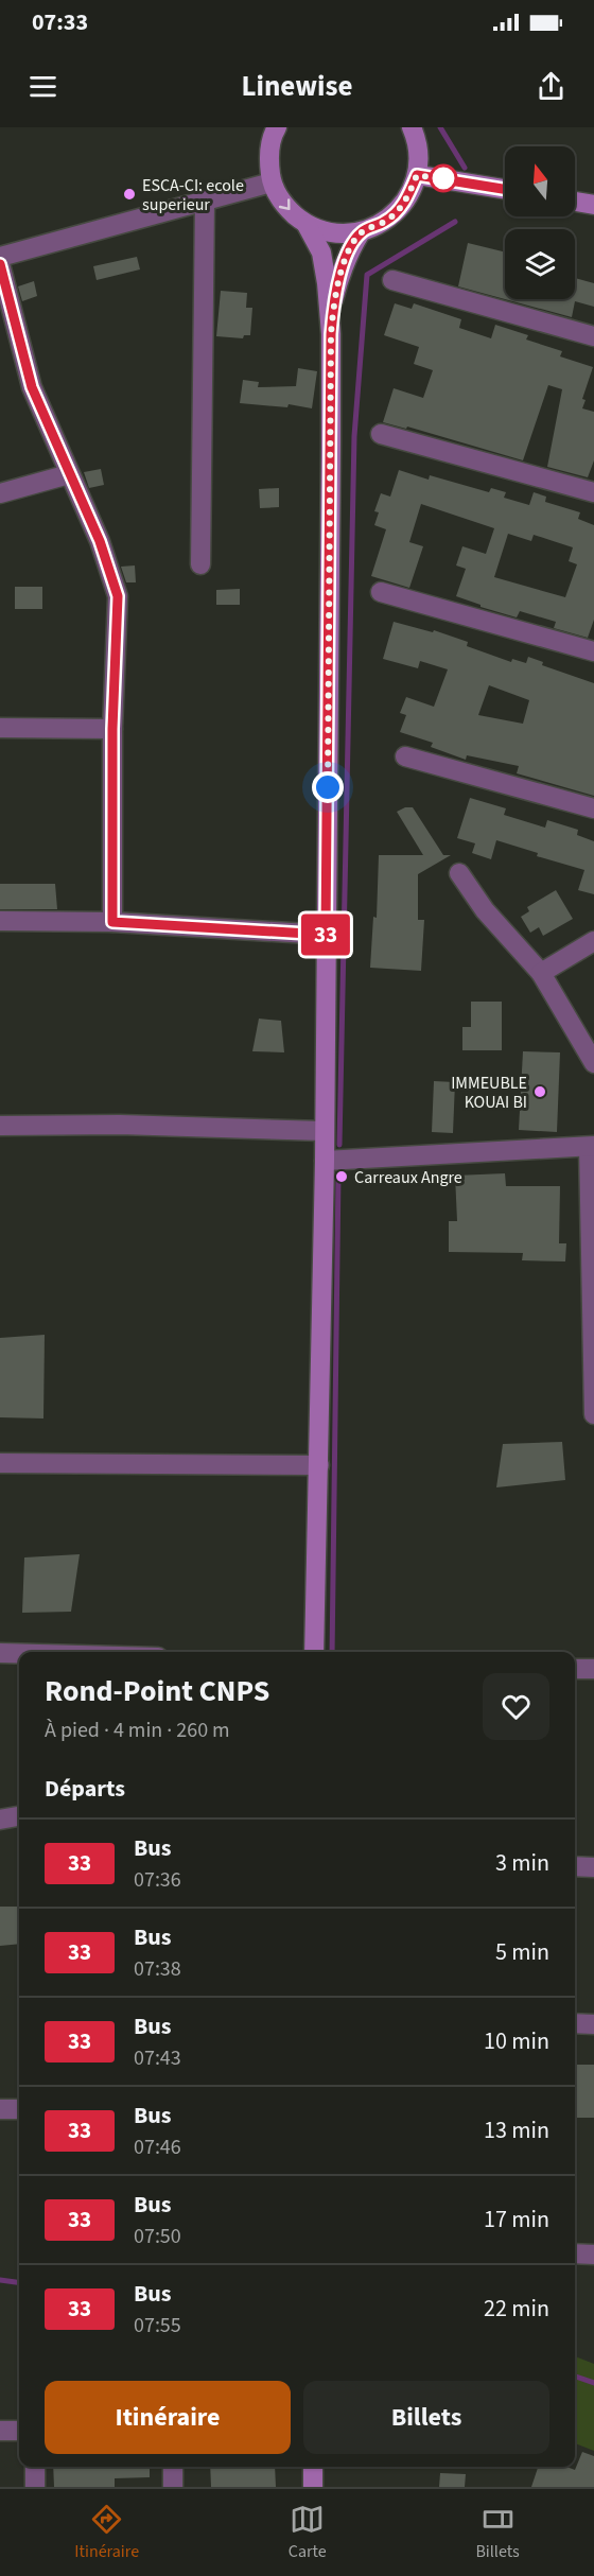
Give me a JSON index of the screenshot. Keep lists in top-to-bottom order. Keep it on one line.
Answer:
{"places":["ESCA-CI: ecole superieur","IMMEUBLE KOUAI BI","Carreaux Angre"],"lines":["bus line 33"],"north":"top","page":{"status":"07:33","header":"Linewise","on_map":"33","heading":[["Rond-Point CNPS","À pied · 4 min · 260 m"],"Départs"],"list":[{"mark":"33","name":"Bus","note":"07:36","value":"3 min"},{"mark":"33","name":"Bus","note":"07:38","value":"5 min"},{"mark":"33","name":"Bus","note":"07:43","value":"10 min"},{"mark":"33","name":"Bus","note":"07:46","value":"13 min"},{"mark":"33","name":"Bus","note":"07:50","value":"17 min"},{"mark":"33","name":"Bus","note":"07:55","value":"22 min"}],"buttons":["Itinéraire","Billets"],"tabs":["Itinéraire","Carte","Billets"]}}
